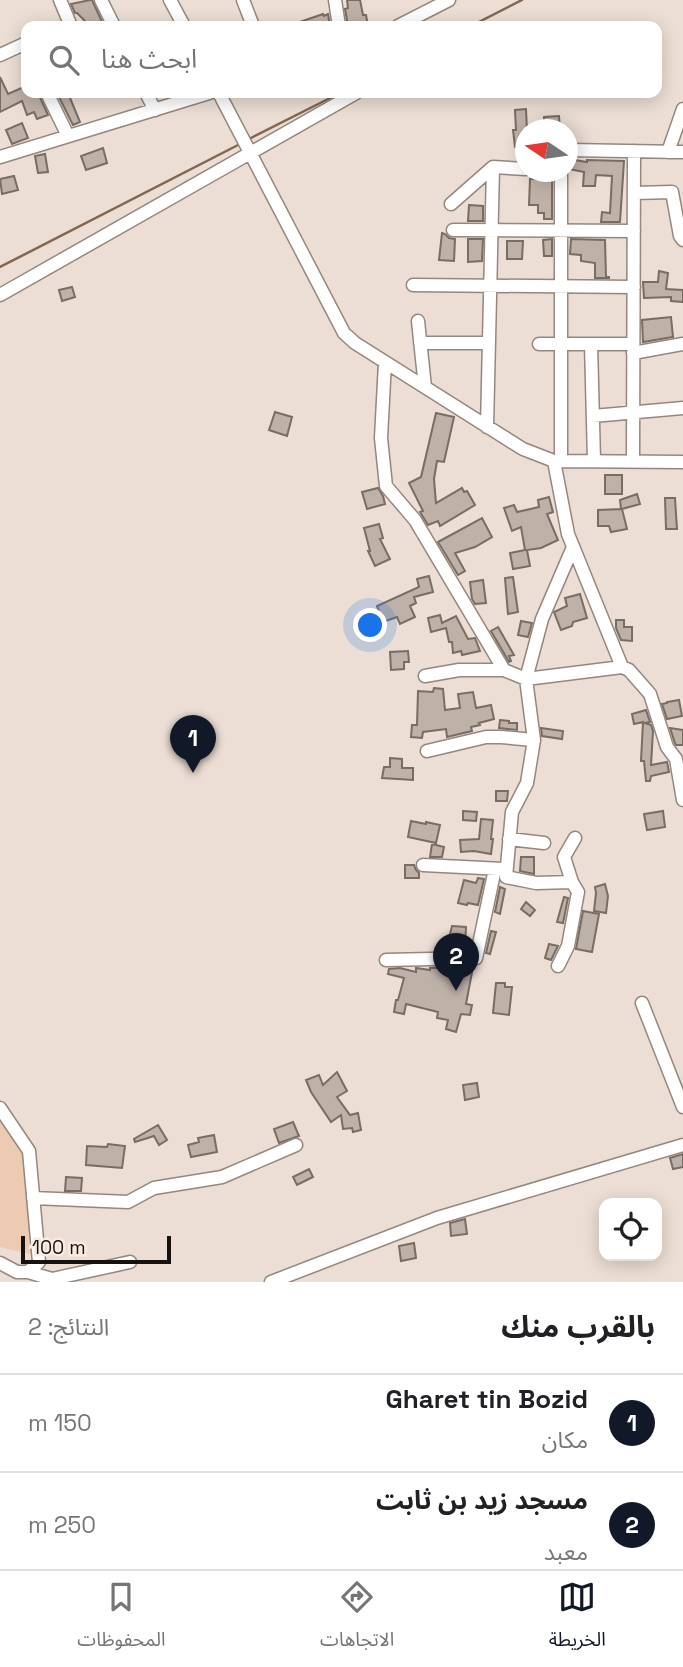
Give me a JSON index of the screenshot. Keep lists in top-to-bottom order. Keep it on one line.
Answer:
{"scale_bar":"100 m","north":"left","page":{"search":"ابحث هنا","pins":["1","2"],"scale":"100 m","heading":["بالقرب منك","النتائج: 2"],"list":[{"mark":"1","name":"Gharet tin Bozid","note":"مكان","value":"150 m"},{"mark":"2","name":"مسجد زيد بن ثابت","note":"معبد","value":"250 m"}],"nav":["الخريطة","الاتجاهات","المحفوظات"]}}
